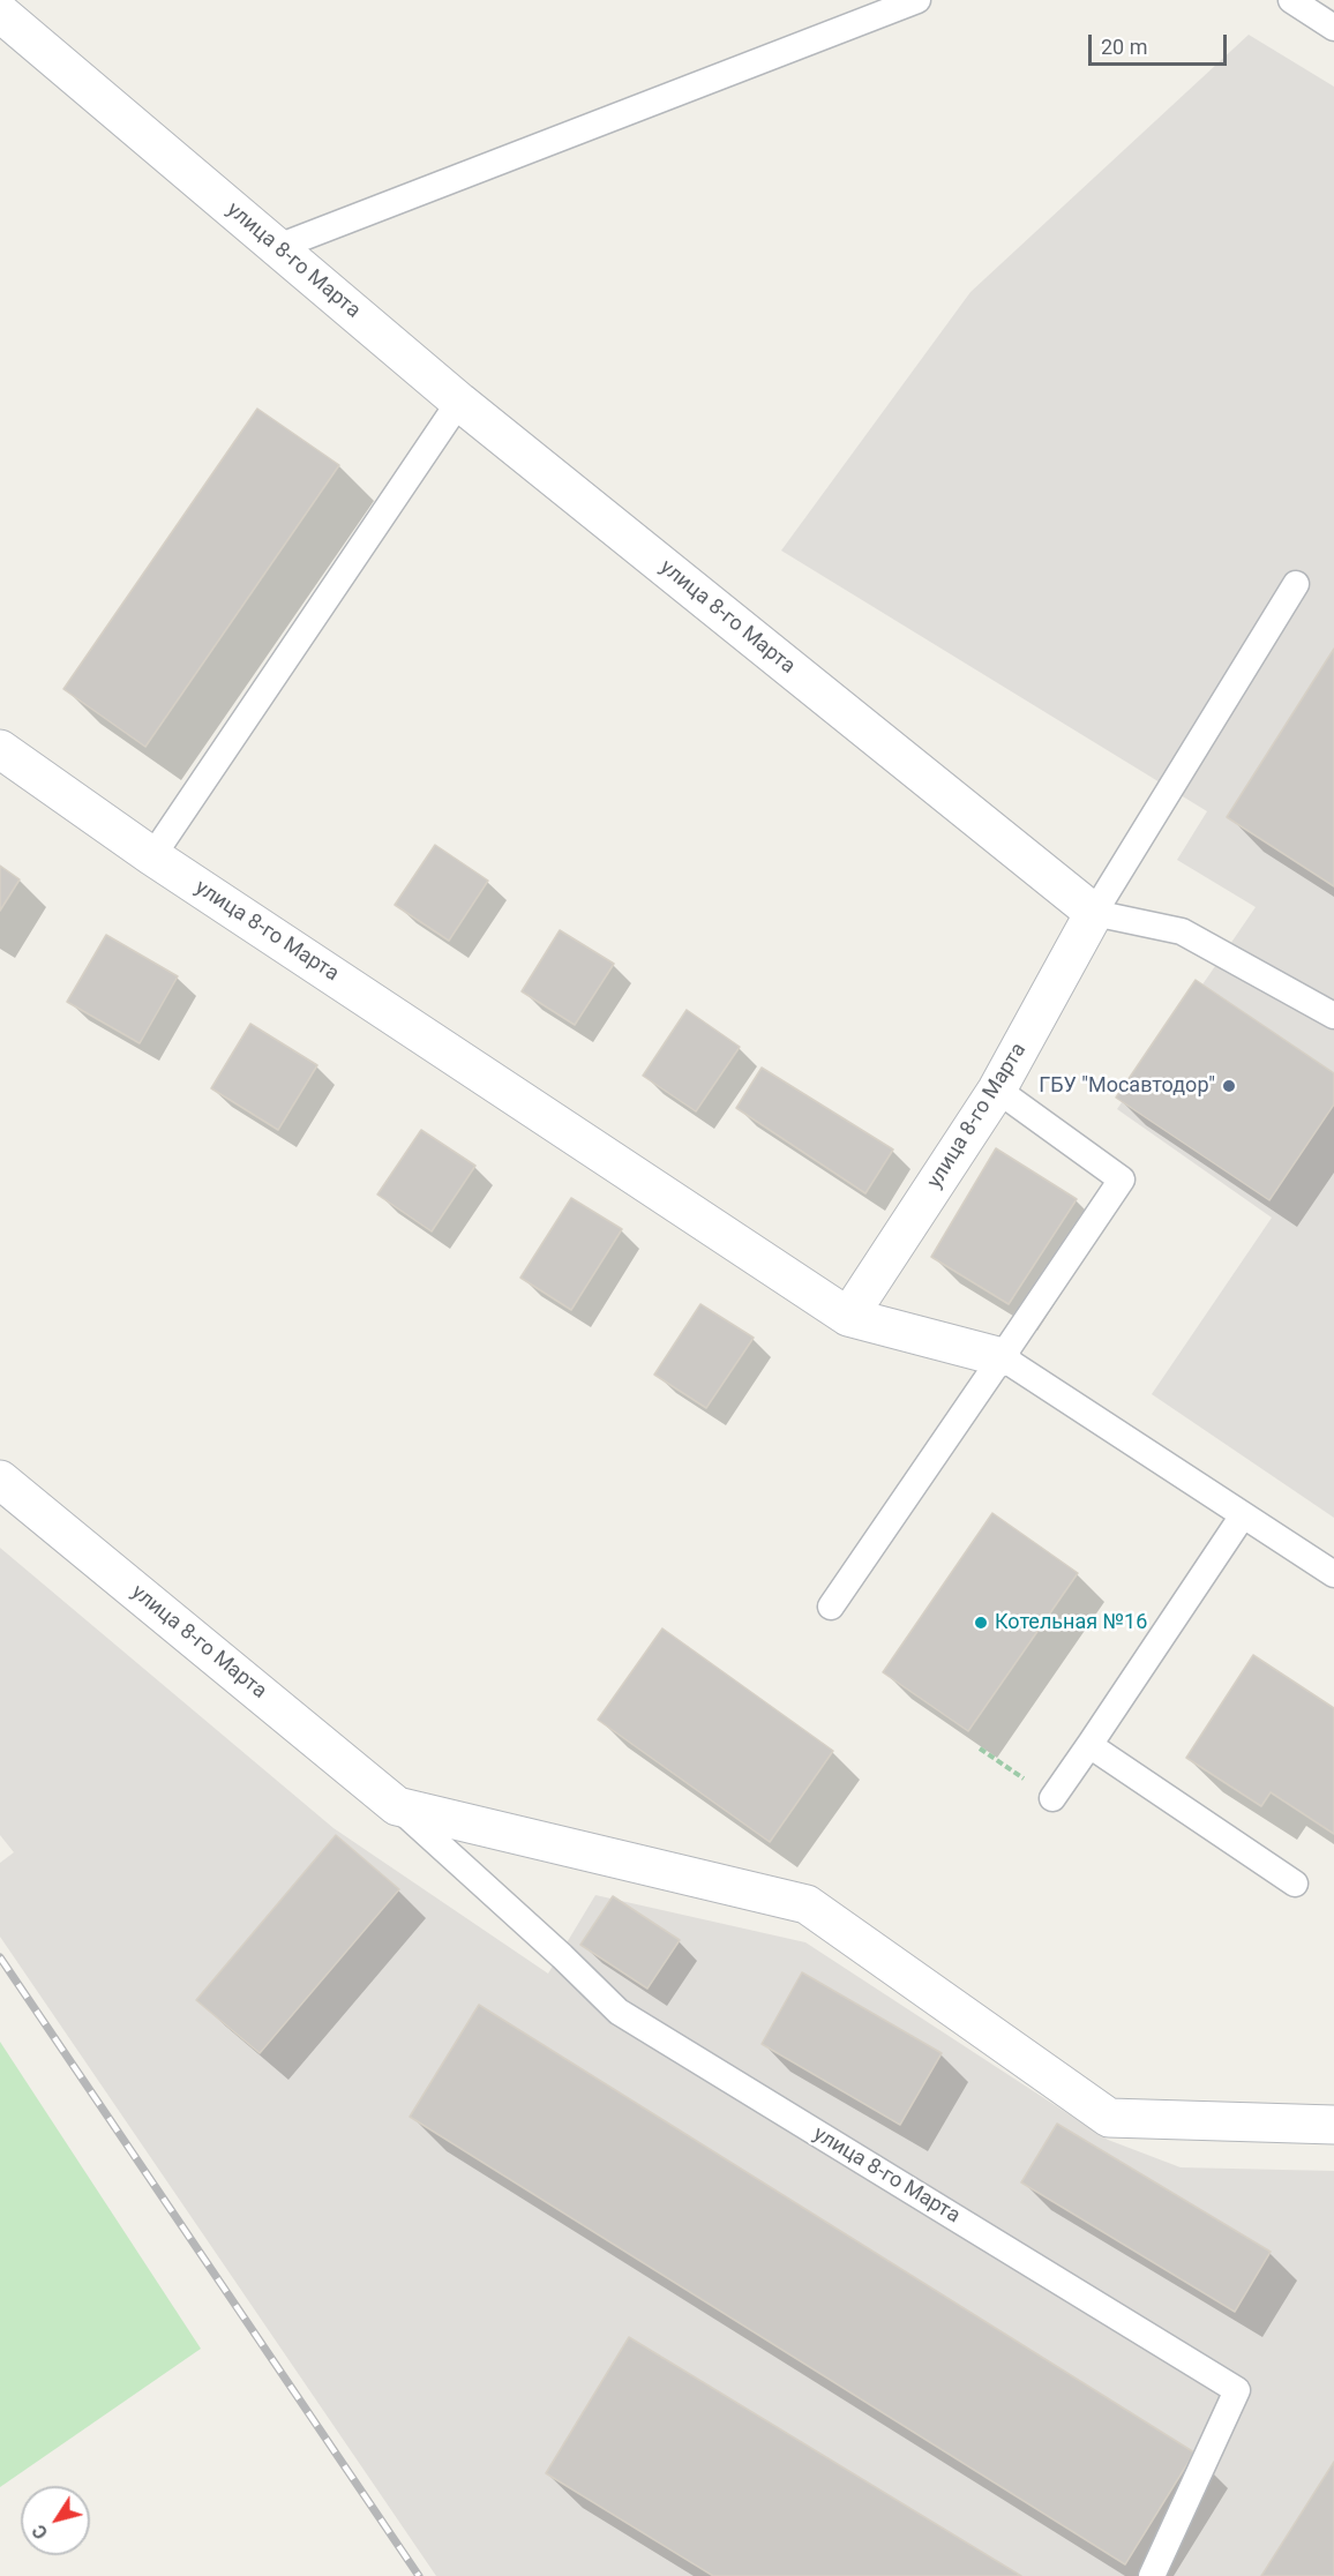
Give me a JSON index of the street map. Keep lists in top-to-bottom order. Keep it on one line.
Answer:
{"streets":{"street":["улица 8-го Марта"]},"places":["ГБУ \"Мосавтодор\"","Котельная №16"],"scale_bar":"20 m","north":"bottom left"}
